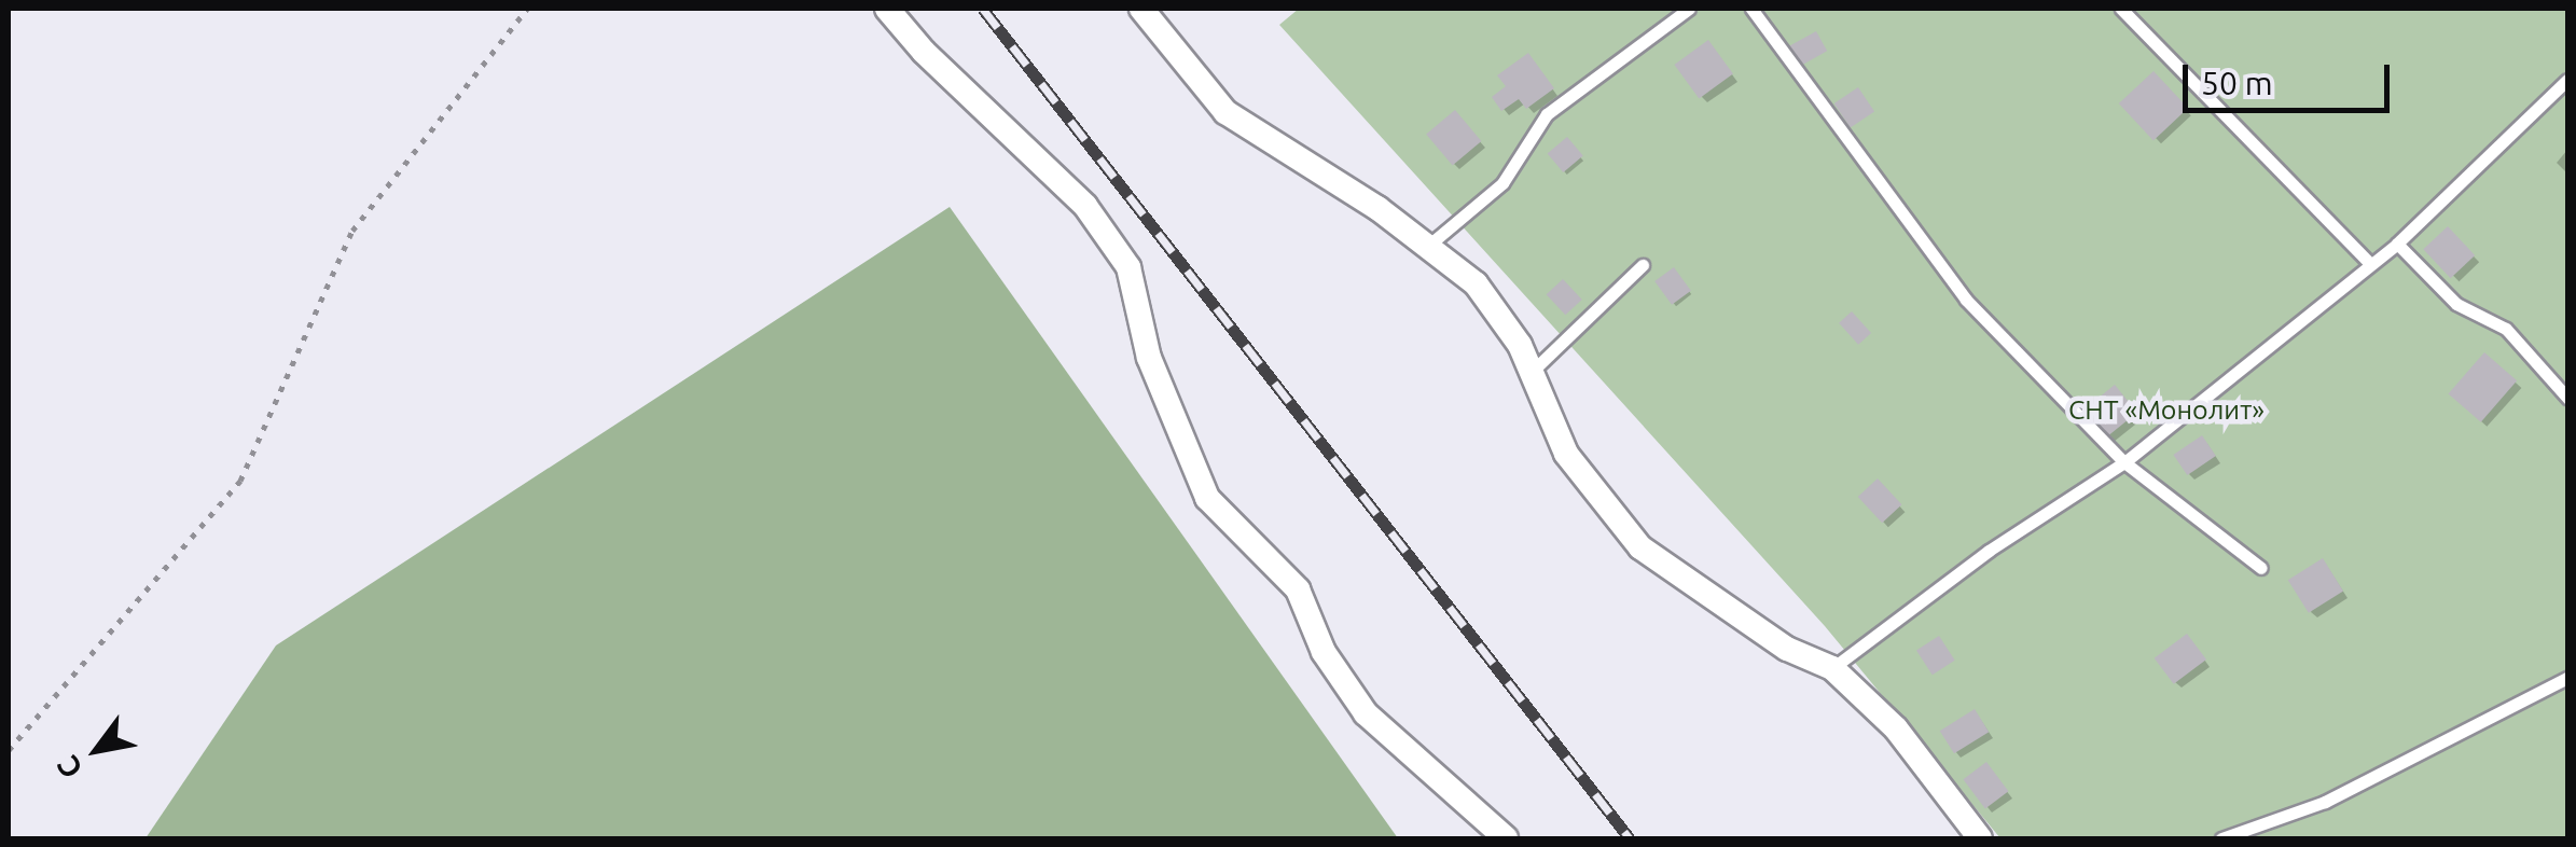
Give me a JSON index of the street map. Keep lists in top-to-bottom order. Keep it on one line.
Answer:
{"parks":["СНТ «Монолит»"],"scale_bar":"50 m","north":"bottom left"}
